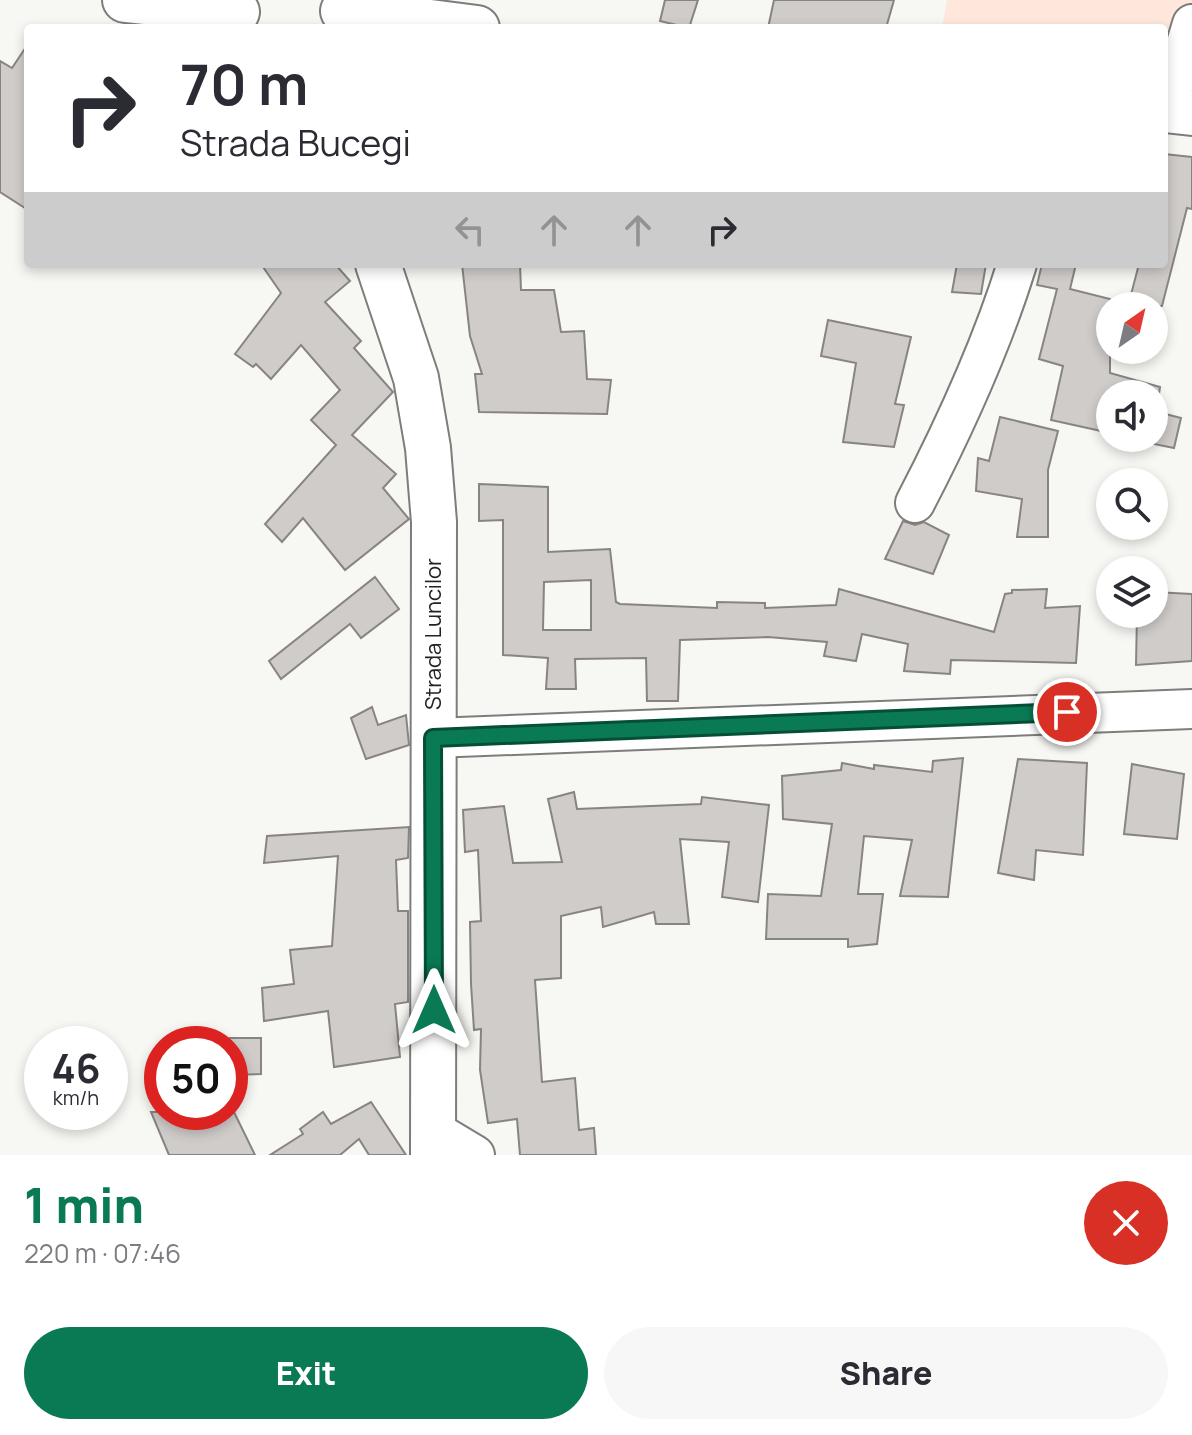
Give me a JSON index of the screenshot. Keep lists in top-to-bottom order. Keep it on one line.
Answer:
{"streets":{"main road":["Strada Luncilor"]},"north":"top right","page":{"turn":["70 m","Strada Bucegi"],"speed":"46 km/h","limit":"50","heading":["1 min","220 m · 07:46"],"buttons":["Exit","Share"]}}
